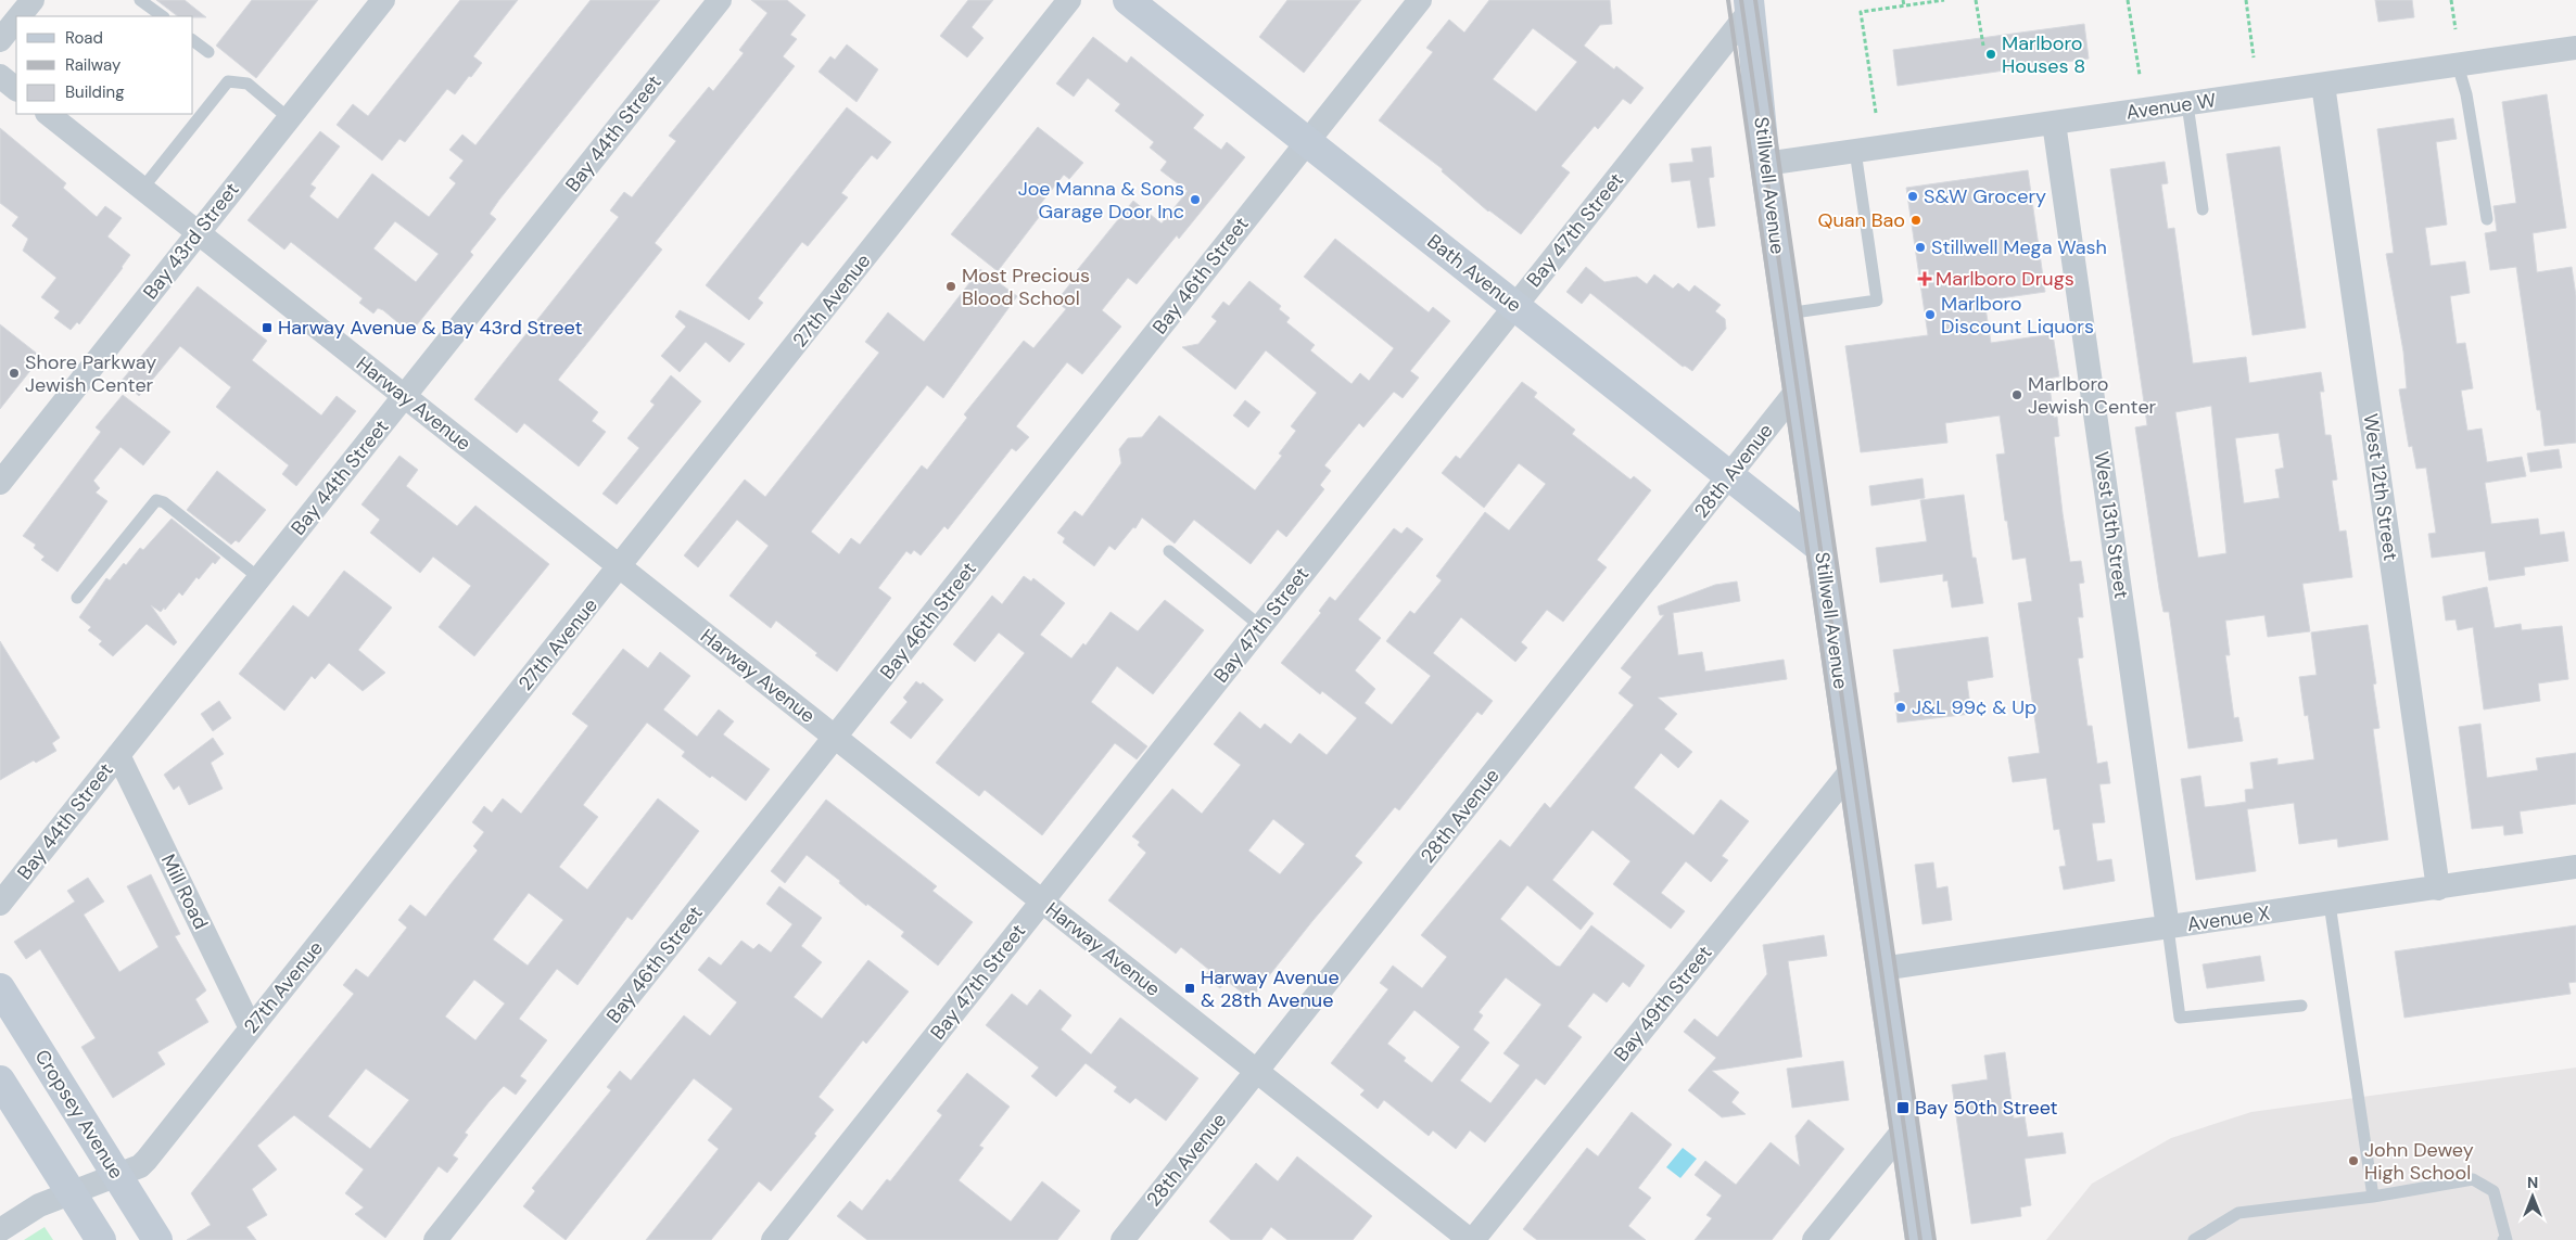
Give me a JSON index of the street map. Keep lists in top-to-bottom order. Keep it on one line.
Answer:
{"streets":{"main road":["Stillwell Avenue","Bath Avenue","Cropsey Avenue"],"street":["Avenue W","Bay 44th Street","Bay 47th Street","Bay 43rd Street","Bay 46th Street","27th Avenue","Harway Avenue","28th Avenue","West 12th Street","West 13th Street","Mill Road","Avenue X","Bay 49th Street"]},"crossings":[["Avenue W","Stillwell Avenue"],["Avenue W","West 12th Street"],["Avenue W","West 13th Street"],["Bay 44th Street","Harway Avenue"],["Bay 44th Street","Mill Road"],["Stillwell Avenue","Bay 47th Street"],["Stillwell Avenue","Bath Avenue"],["Stillwell Avenue","28th Avenue"],["Stillwell Avenue","Avenue X"],["Stillwell Avenue","Bay 49th Street"],["Bay 47th Street","Bath Avenue"],["Bay 47th Street","Harway Avenue"],["Bay 43rd Street","Harway Avenue"],["Bath Avenue","Bay 46th Street"],["Bath Avenue","28th Avenue"],["Bay 46th Street","Harway Avenue"],["27th Avenue","Harway Avenue"],["27th Avenue","Mill Road"],["27th Avenue","Cropsey Avenue"],["Harway Avenue","28th Avenue"],["Harway Avenue","Bay 49th Street"],["West 12th Street","Avenue X"],["West 13th Street","Avenue X"]],"places":{"other":["Marlboro Houses 8","S&W Grocery","Joe Manna & Sons Garage Door Inc","Quan Bao","Stillwell Mega Wash","Most Precious Blood School","Marlboro Discount Liquors","Shore Parkway Jewish Center","Marlboro Jewish Center","J&L 99¢ & Up","John Dewey High School"],"health":["Marlboro Drugs"],"transit":["Harway Avenue & Bay 43rd Street","Harway Avenue & 28th Avenue","Bay 50th Street"]},"legend":["Road","Railway","Building"],"north":"top"}
